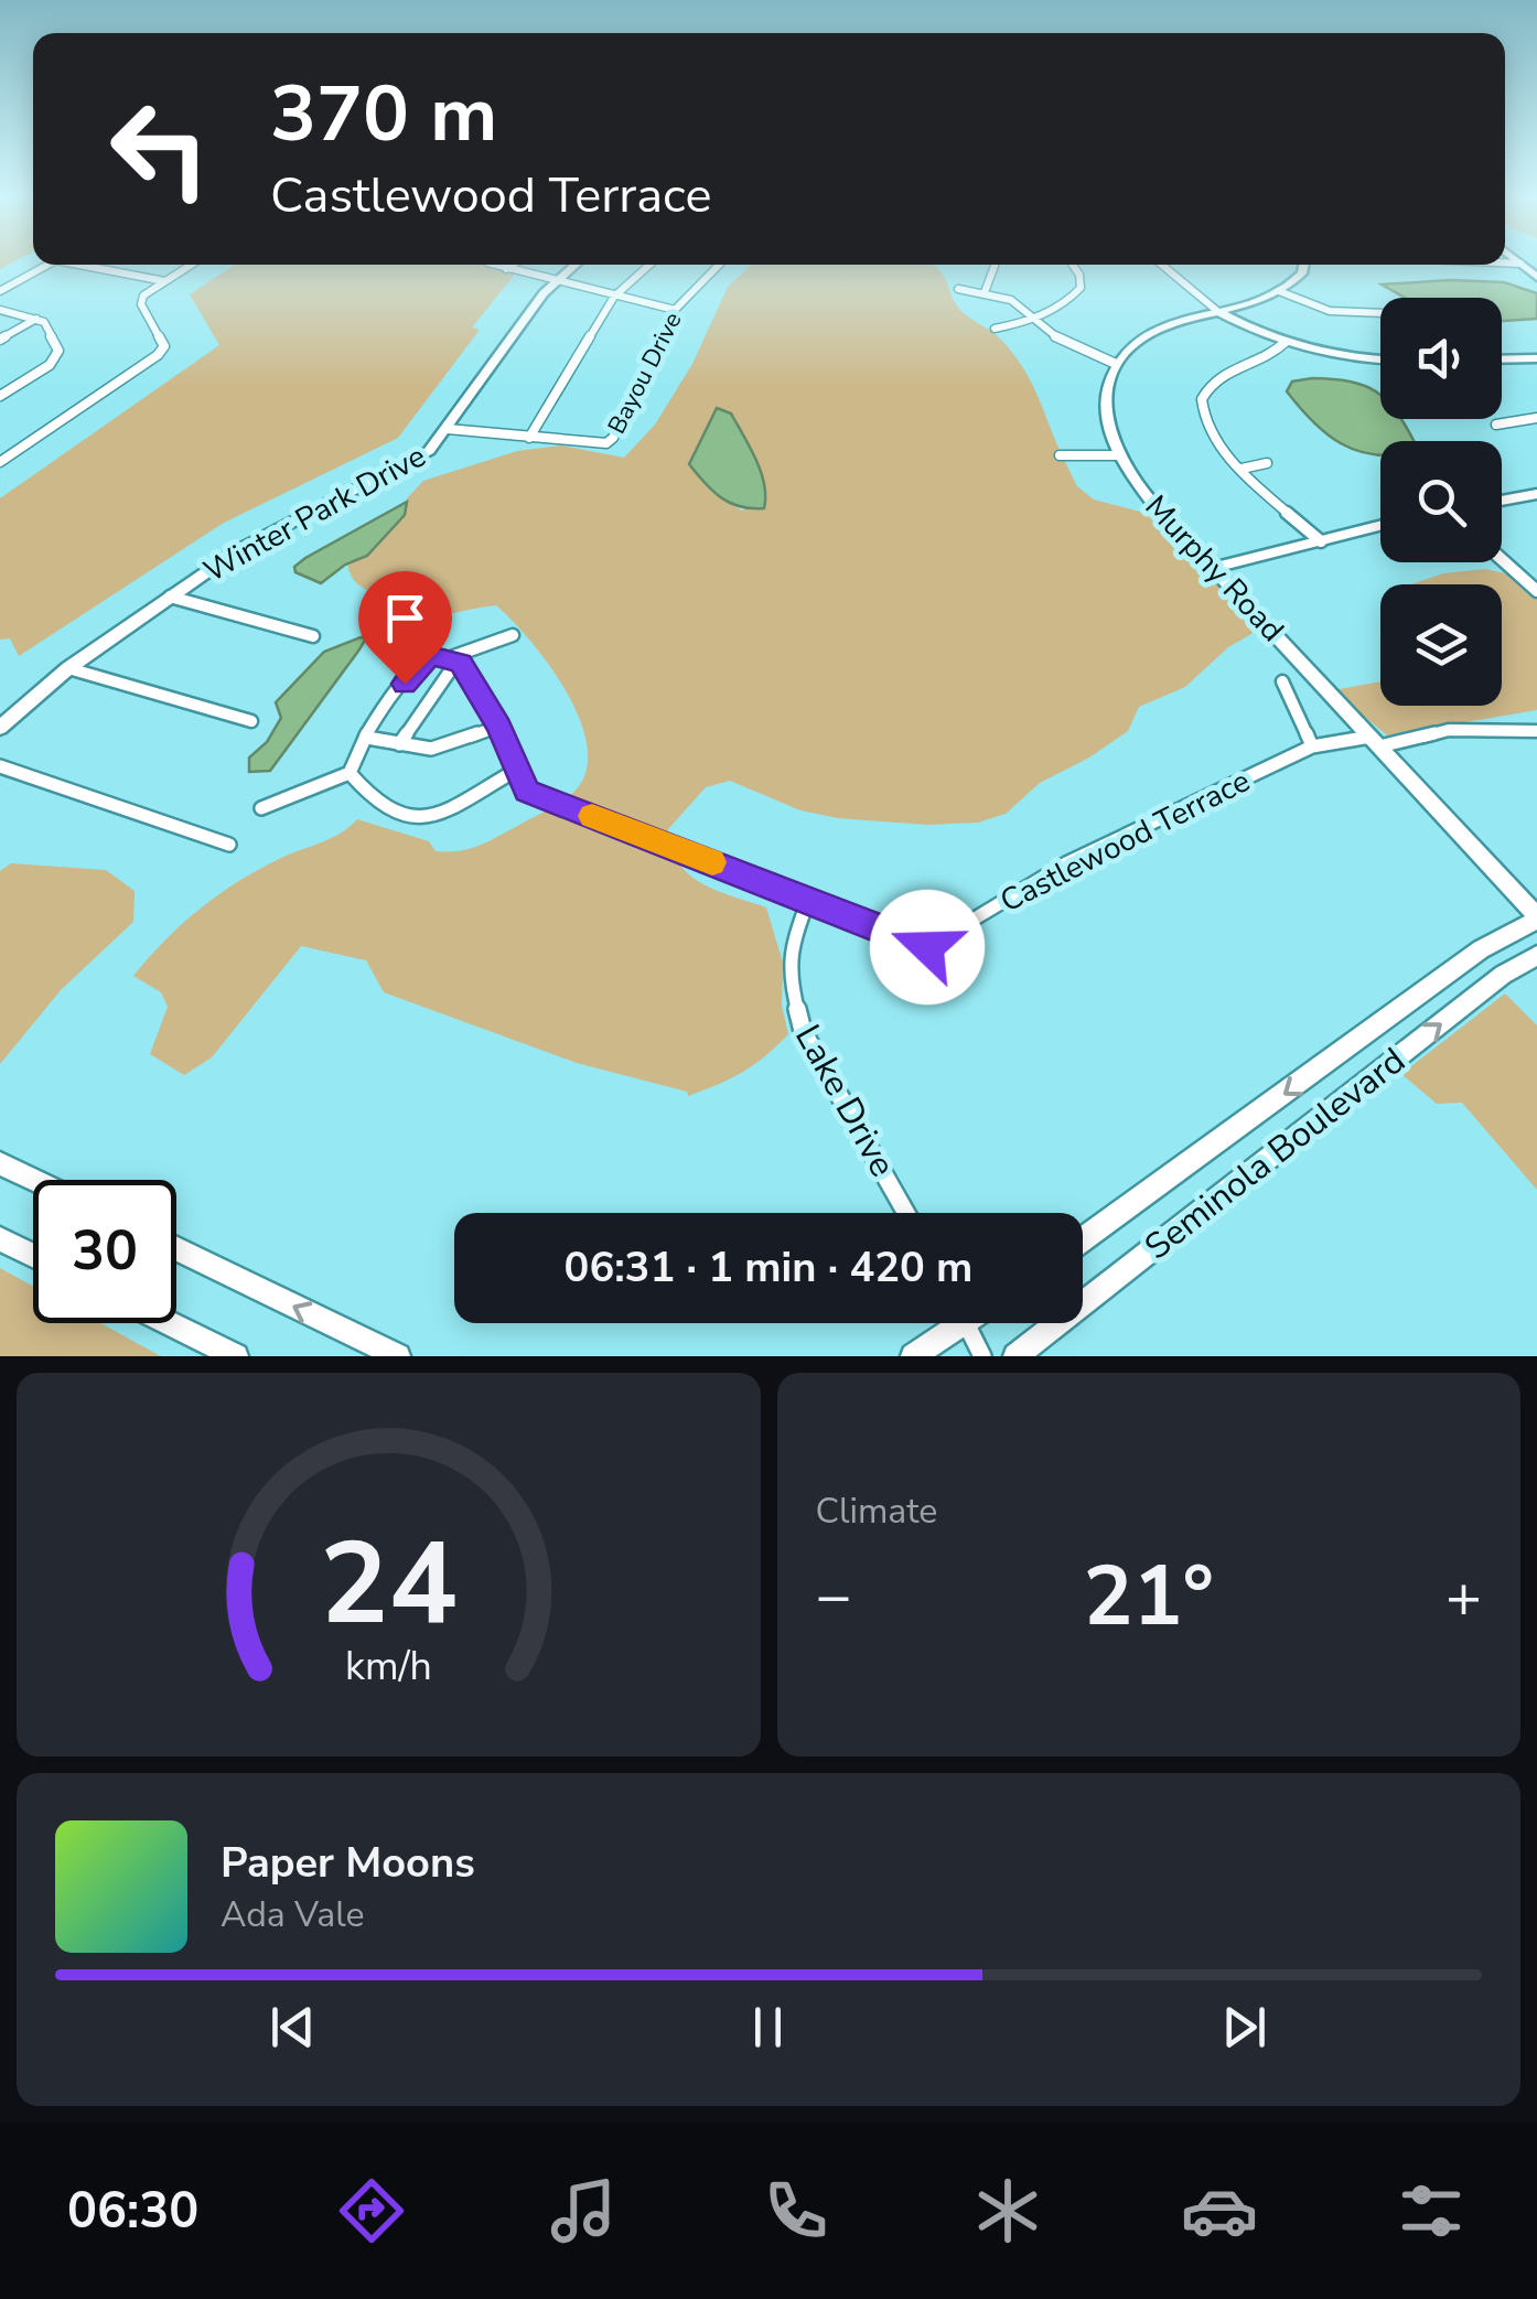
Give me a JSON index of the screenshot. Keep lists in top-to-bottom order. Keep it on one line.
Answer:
{"streets":{"street":["Bayou Drive","Winter Park Drive","Murphy Road","Castlewood Terrace","Lake Drive","Seminola Boulevard"]},"crossings":[["Murphy Road","Seminola Boulevard"],["Castlewood Terrace","Lake Drive"]],"page":{"turn":["370 m","Castlewood Terrace"],"limit":"30","trip":"06:31 · 1 min · 420 m","tile":"Climate","heat":["−","21°","+"],"song":["Paper Moons","Ada Vale"],"tabs":"06:30","gauge":["24","km/h"]}}
